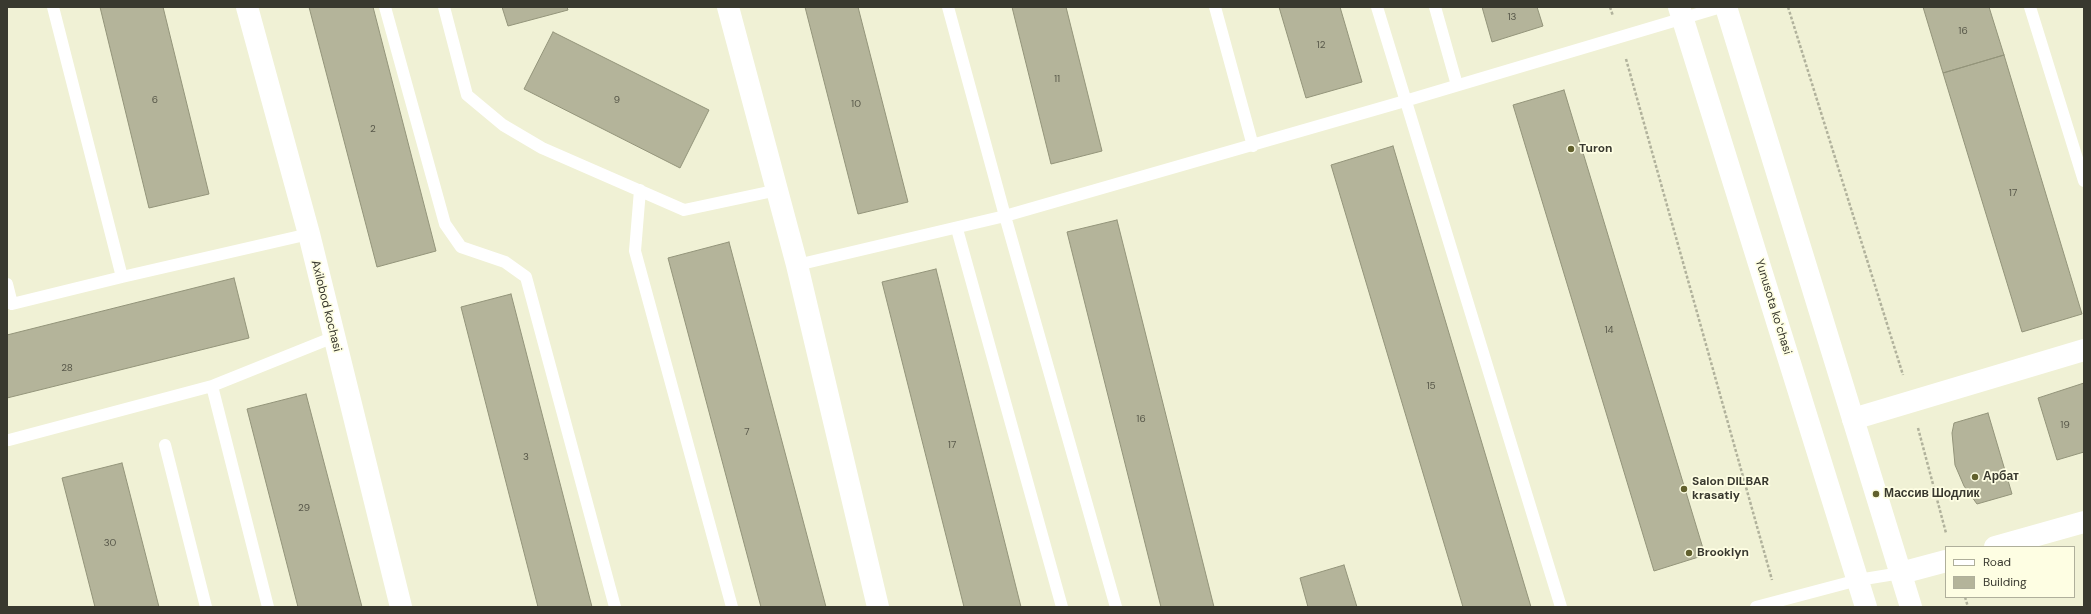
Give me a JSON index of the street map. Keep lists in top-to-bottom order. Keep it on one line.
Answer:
{"streets":{"street":["Axilobod kochasi","Yunusota koʻchasi"]},"places":["Turon","Арбат","Salon DILBAR krasatiy","Массив Шодлик","Brooklyn"],"house_numbers":["13","16","12","11","6","9","10","2","17","14","28","15","16","19","7","17","3","29","30"],"legend":["Road","Building"]}
